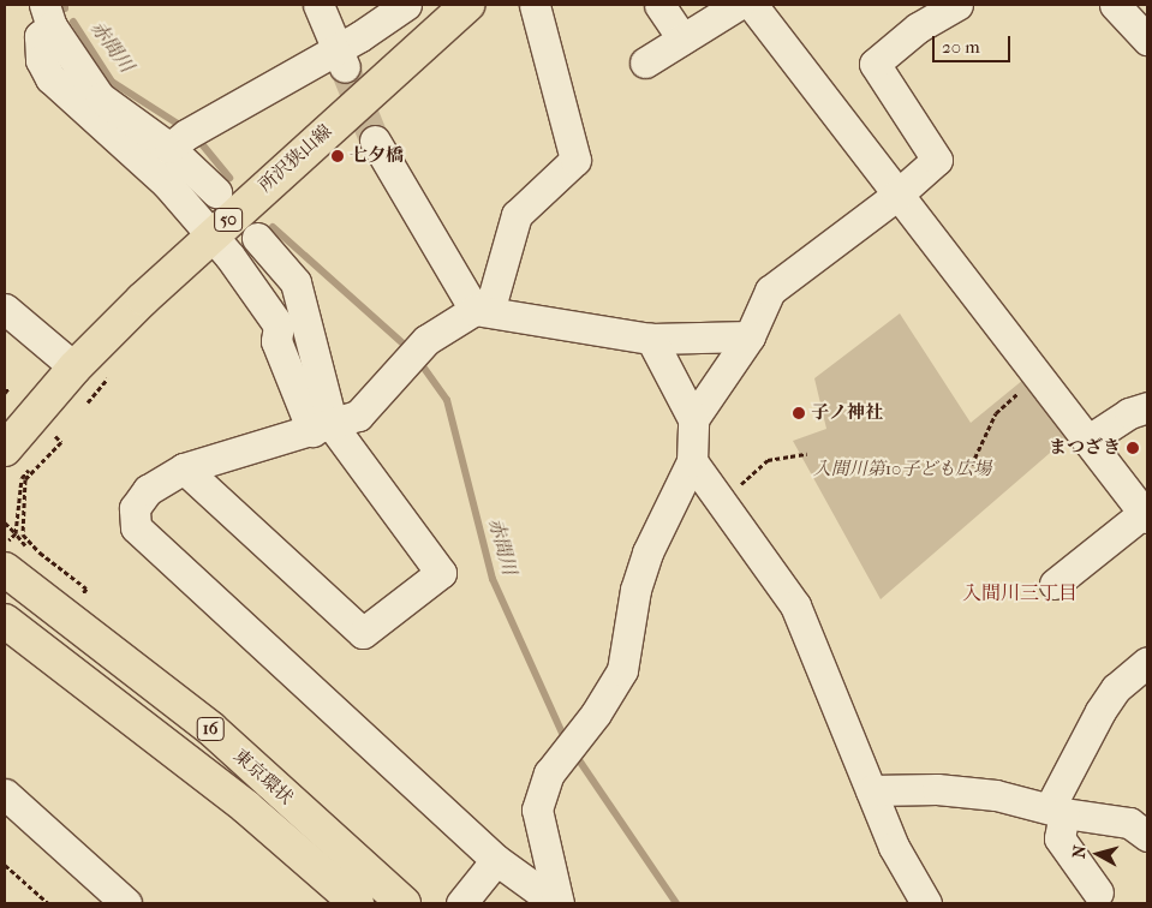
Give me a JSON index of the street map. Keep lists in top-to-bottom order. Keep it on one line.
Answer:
{"streets":{"main road":["所沢狭山線","50","16","東京環状"]},"districts":["入間川三丁目"],"water":["赤間川"],"parks":["入間川第10子ども広場"],"places":["七夕橋","子ノ神社","まつざき"],"scale_bar":"20 m","north":"left"}
